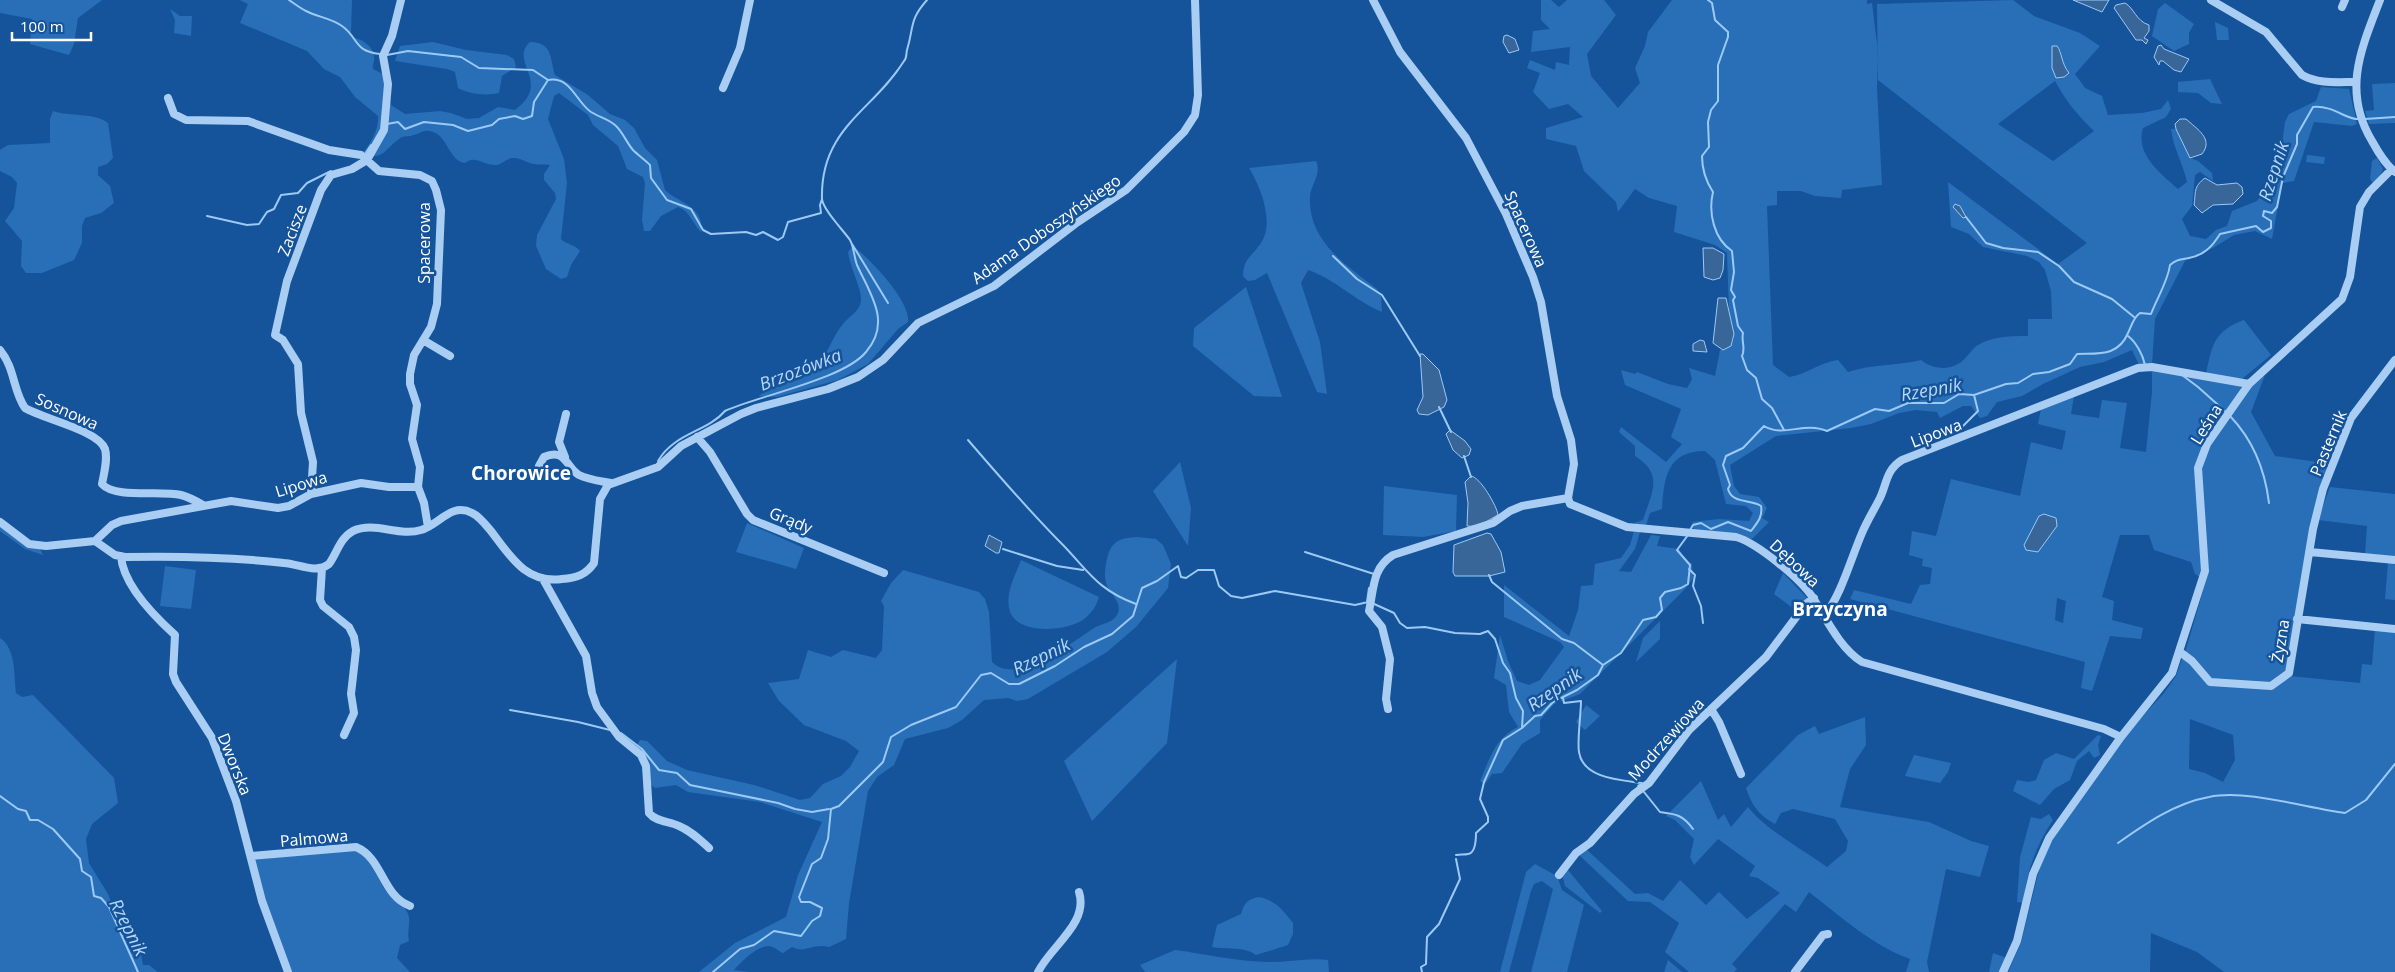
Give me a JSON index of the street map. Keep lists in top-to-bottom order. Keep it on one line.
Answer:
{"streets":{"street":["Adama Doboszyńskiego","Spacerowa","Zacisze","Sosnowa","Leśna","Lipowa","Pasternik","Grądy","Dębowa","Żyzna","Modrzewiowa","Dworska","Palmowa"]},"crossings":[["Adama Doboszyńskiego","Grądy"],["Spacerowa","Zacisze"],["Spacerowa","Lipowa"],["Spacerowa","Dębowa"],["Zacisze","Lipowa"],["Sosnowa","Lipowa"],["Leśna","Lipowa"],["Leśna","Dębowa"],["Leśna","Żyzna"],["Lipowa","Dębowa"],["Pasternik","Żyzna"],["Dębowa","Modrzewiowa"],["Dworska","Palmowa"]],"districts":["Chorowice","Brzyczyna"],"water":["Rzepnik","Brzozówka"],"scale_bar":"100 m"}
